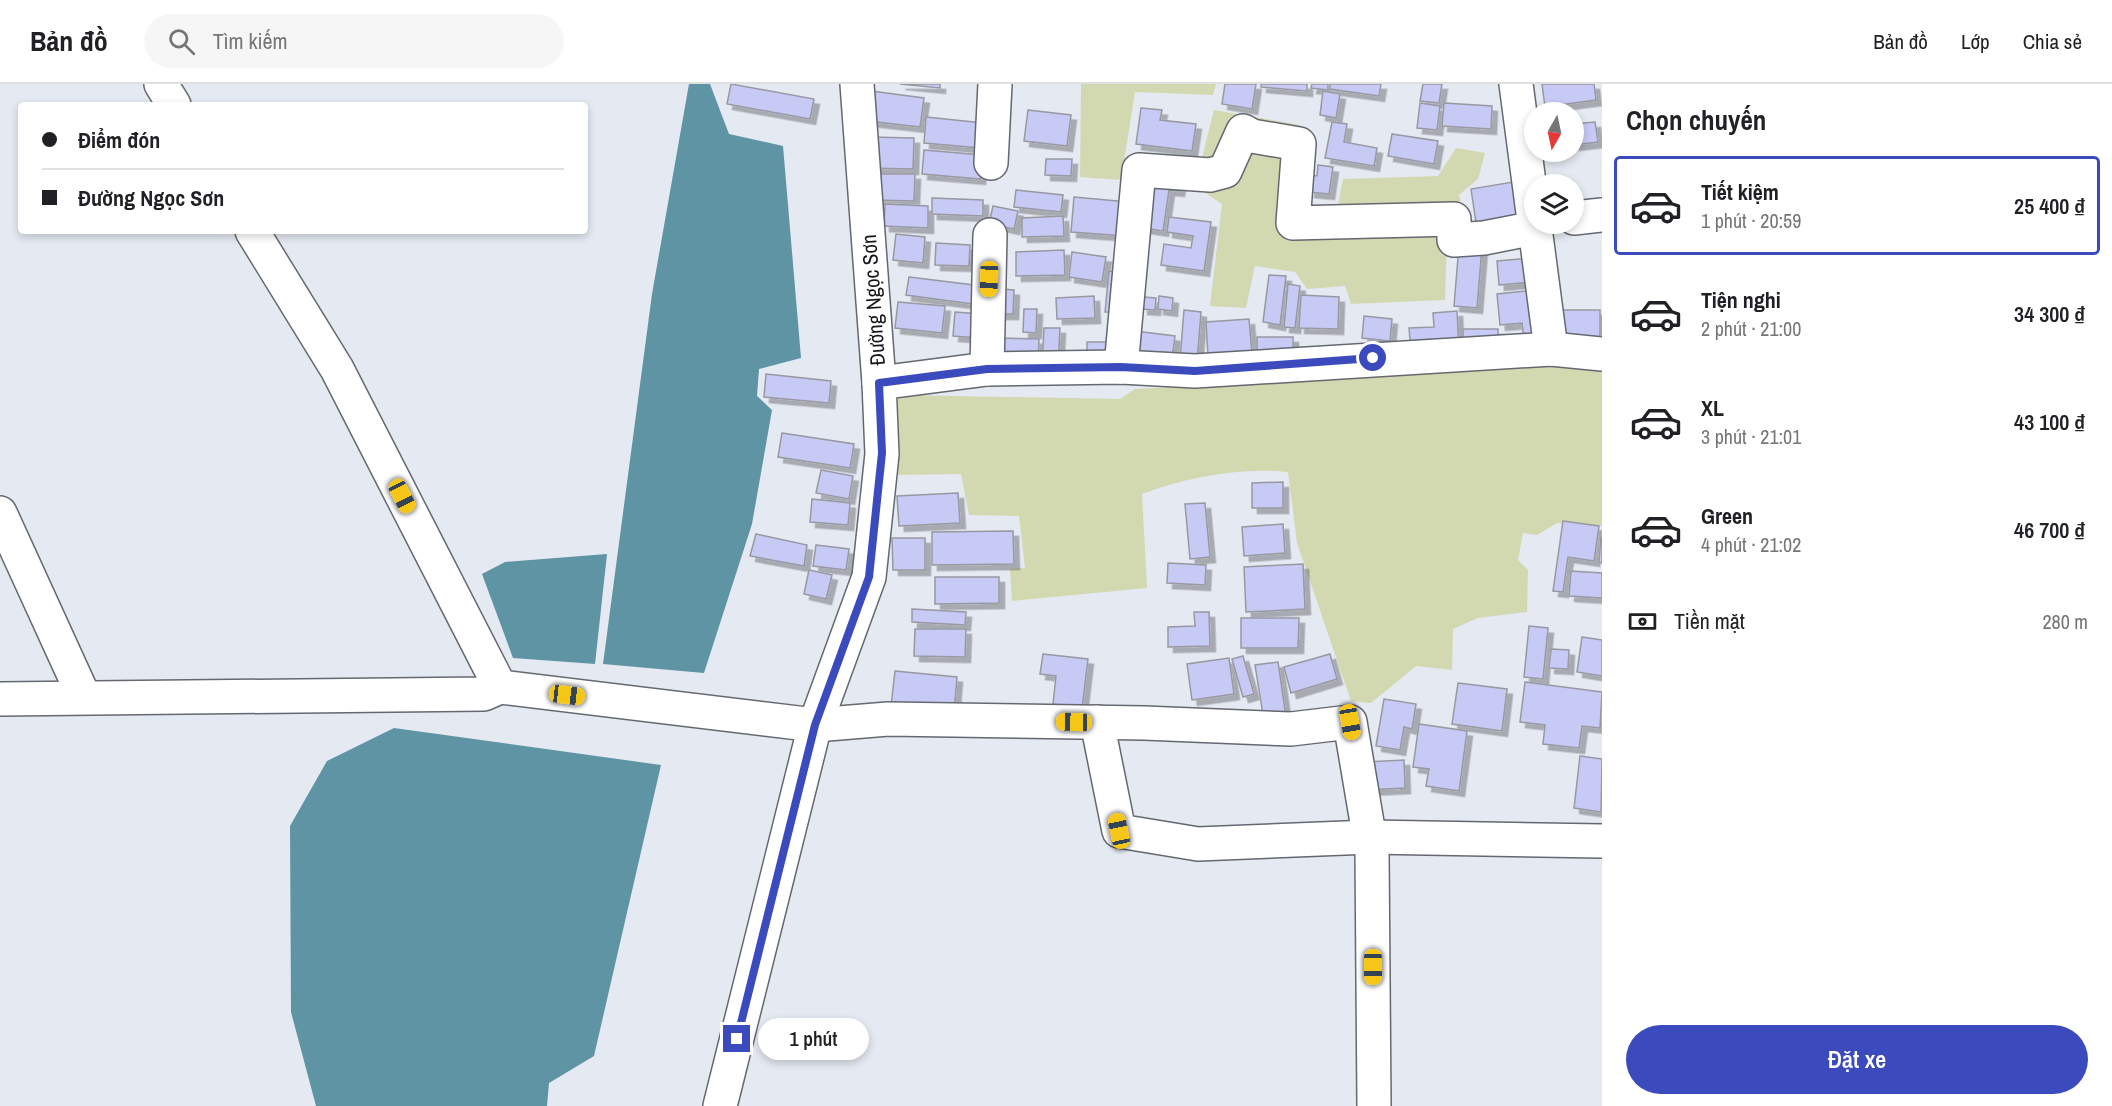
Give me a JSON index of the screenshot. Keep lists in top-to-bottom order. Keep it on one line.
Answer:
{"streets":{"street":["Đường Ngọc Sơn"]},"north":"bottom","page":{"header":"Bản đồ","search":"Tìm kiếm","nav":["Bản đồ","Lớp","Chia sẻ"],"heading":"Chọn chuyến","banner":["Điểm đón","Đường Ngọc Sơn"],"list":[{"name":"Tiết kiệm","note":"1 phút · 20:59","value":"25 400 ₫"},{"name":"Tiện nghi","note":"2 phút · 21:00","value":"34 300 ₫"},{"name":"XL","note":"3 phút · 21:01","value":"43 100 ₫"},{"name":"Green","note":"4 phút · 21:02","value":"46 700 ₫"}],"pay":["Tiền mặt","280 m"],"buttons":"Đặt xe","bubble":"1 phút"}}
